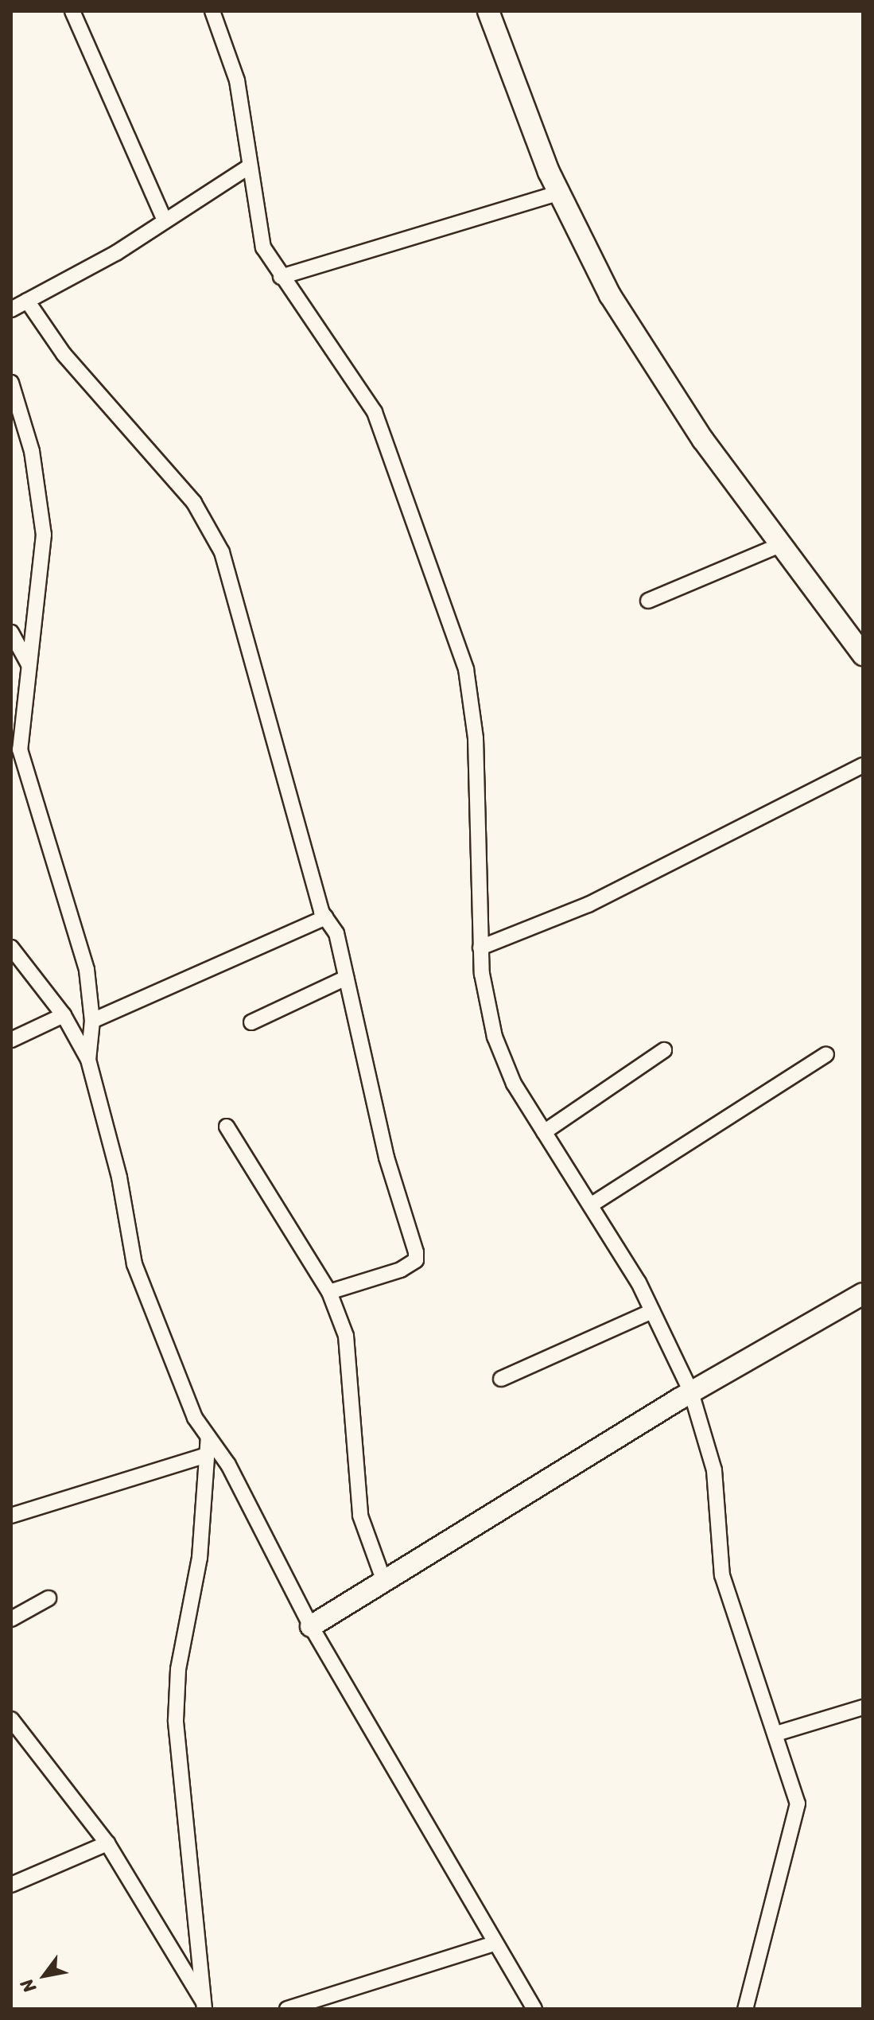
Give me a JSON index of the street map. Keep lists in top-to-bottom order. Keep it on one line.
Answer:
{"north":"bottom left"}
